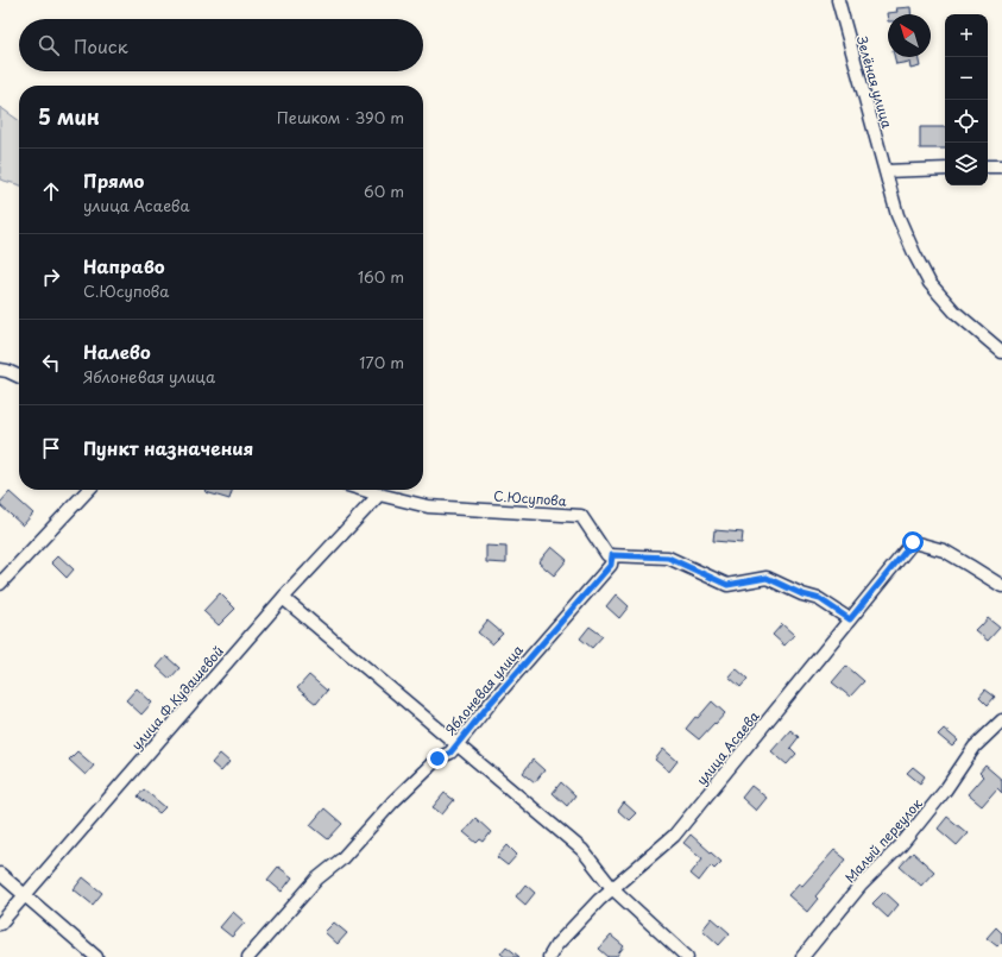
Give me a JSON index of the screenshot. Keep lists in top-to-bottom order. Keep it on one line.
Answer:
{"streets":{"street":["Зелёная улица","С.Юсупова","Яблоневая улица","улица Ф.Кудашевой","улица Асаева","Малый переулок"]},"crossings":[["С.Юсупова","Яблоневая улица"],["С.Юсупова","улица Ф.Кудашевой"]],"north":"top left","page":{"map_buttons":["+","−"],"search":"Поиск","heading":["5 мин","Пешком · 390 m"],"list":[["Прямо","улица Асаева","60 m"],["Направо","С.Юсупова","160 m"],["Налево","Яблоневая улица","170 m"],"Пункт назначения"]}}
